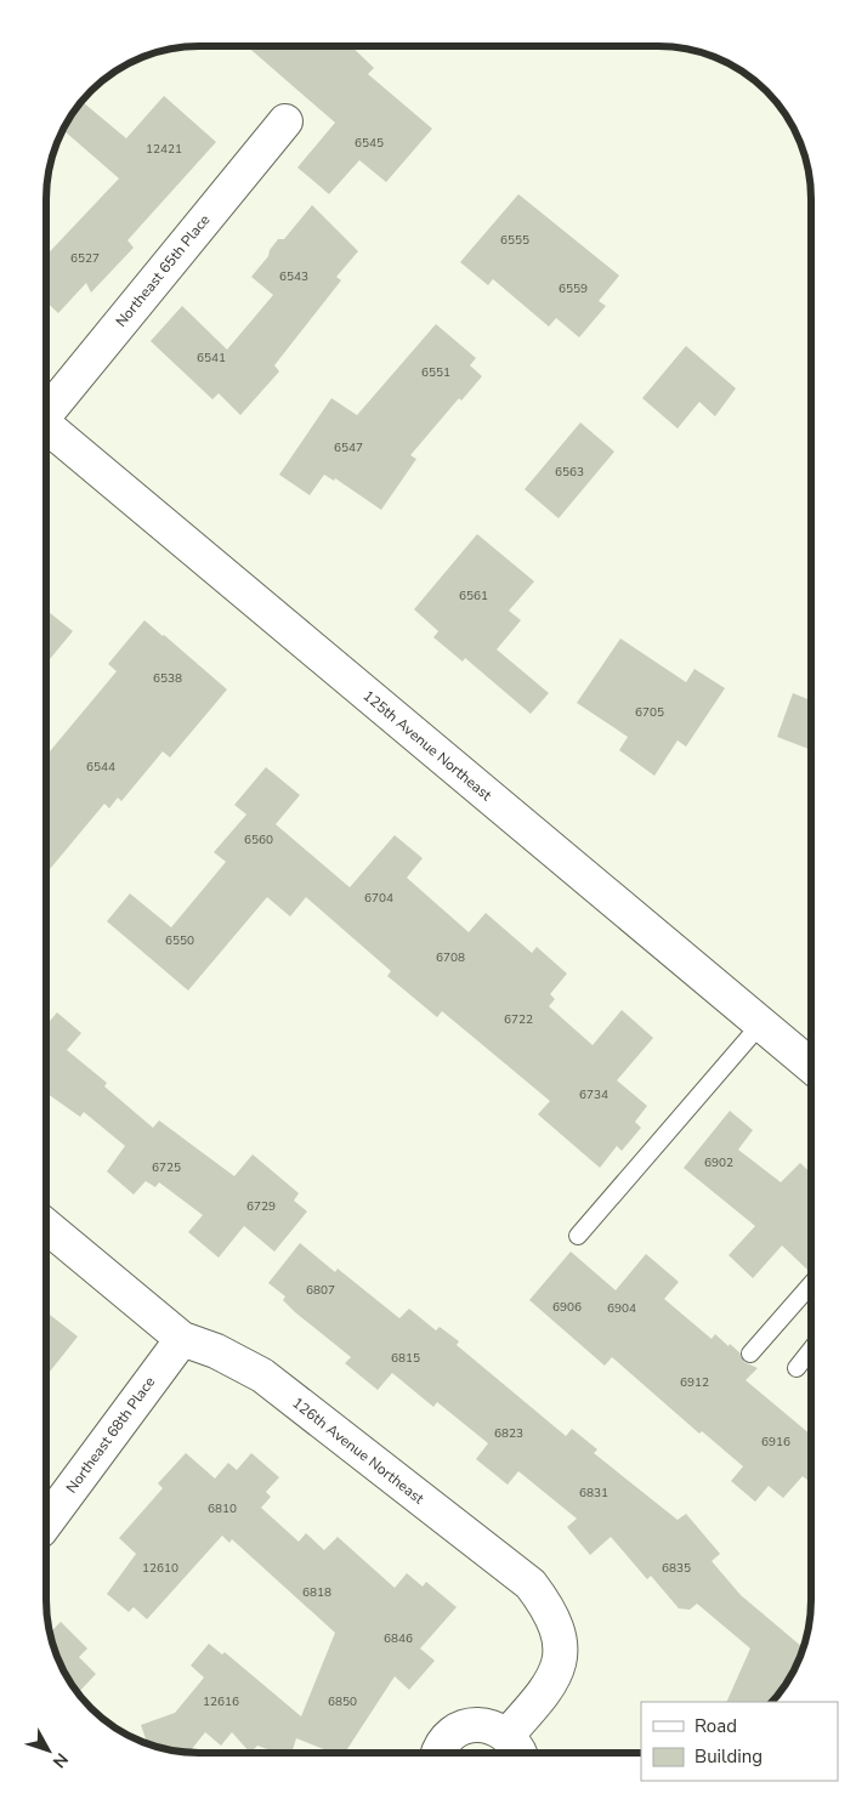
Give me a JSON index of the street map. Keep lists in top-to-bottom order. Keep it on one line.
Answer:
{"streets":{"street":["Northeast 65th Place","125th Avenue Northeast","Northeast 68th Place","126th Avenue Northeast"]},"crossings":[["Northeast 68th Place","126th Avenue Northeast"]],"house_numbers":["6545","12421","6555","6527","6543","6559","6541","6551","6547","6563","6561","6538","6705","6544","6560","6704","6550","6708","6722","6734","6902","6725","6729","6807","6906","6904","6815","6912","6823","6916","6831","6810","12610","6835","6818","6846","12616","6850"],"legend":["Road","Building"],"north":"bottom right"}
